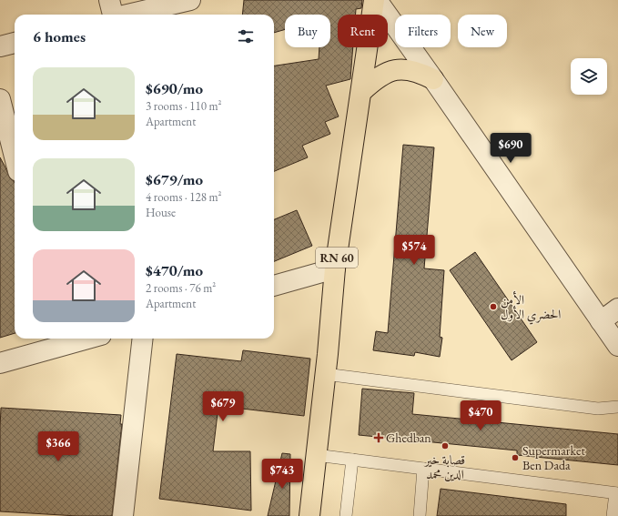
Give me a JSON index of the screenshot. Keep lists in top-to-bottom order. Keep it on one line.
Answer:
{"streets":{"main road":["RN 60"]},"places":{"other":["الأمن الحضري الأول","قصابة خير الدين محمد","Supermarket Ben Dada"],"health":["Ghedban"]},"page":{"chip":["Buy","Rent","Filters","New"],"heading":"6 homes","list":[{"name":"$690/mo","note":"3 rooms · 110 m² · Apartment"},{"name":"$679/mo","note":"4 rooms · 128 m² · House"},{"name":"$470/mo","note":"2 rooms · 76 m² · Apartment"}],"price":["$690","$574","$679","$470","$366","$743"]}}
